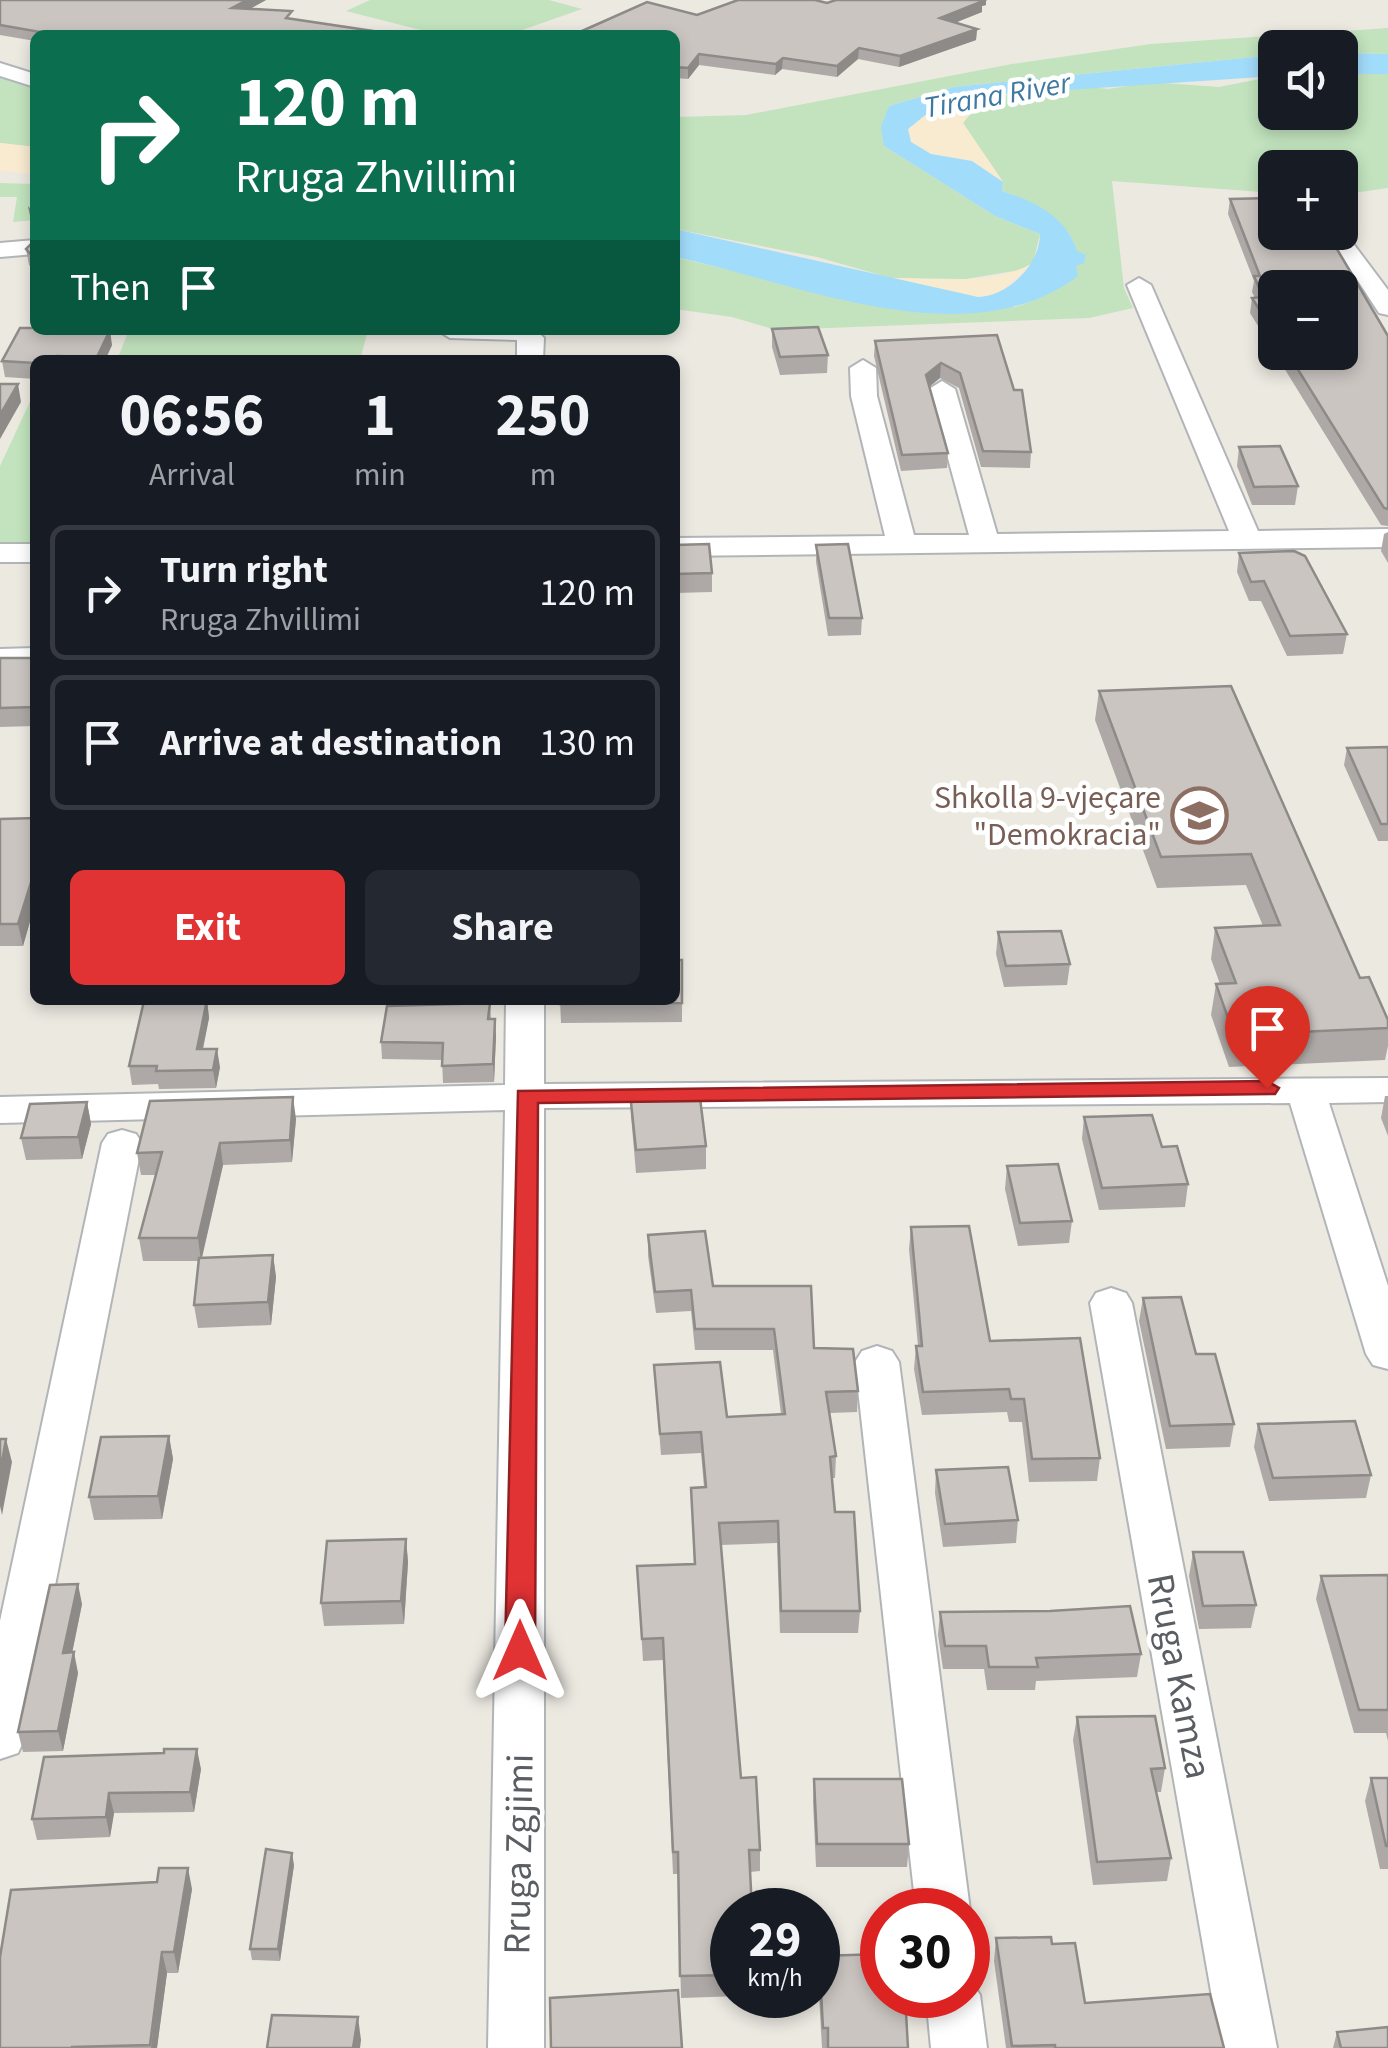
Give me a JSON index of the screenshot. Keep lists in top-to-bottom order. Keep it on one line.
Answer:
{"streets":{"street":["Rruga Kamza","Rruga Zgjimi"]},"water":["Tirana River"],"places":{"school or university":["Shkolla 9-vjeçare \"Demokracia\""]},"page":{"map_buttons":["+","−"],"turn":["120 m","Rruga Zhvillimi"],"then":"Then","eta":["06:56","Arrival","1","min","250","m"],"list":[{"name":"Turn right","note":"Rruga Zhvillimi","value":"120 m"},{"name":"Arrive at destination","value":"130 m"}],"buttons":["Exit","Share"],"speed":"29 km/h","limit":"30"}}
